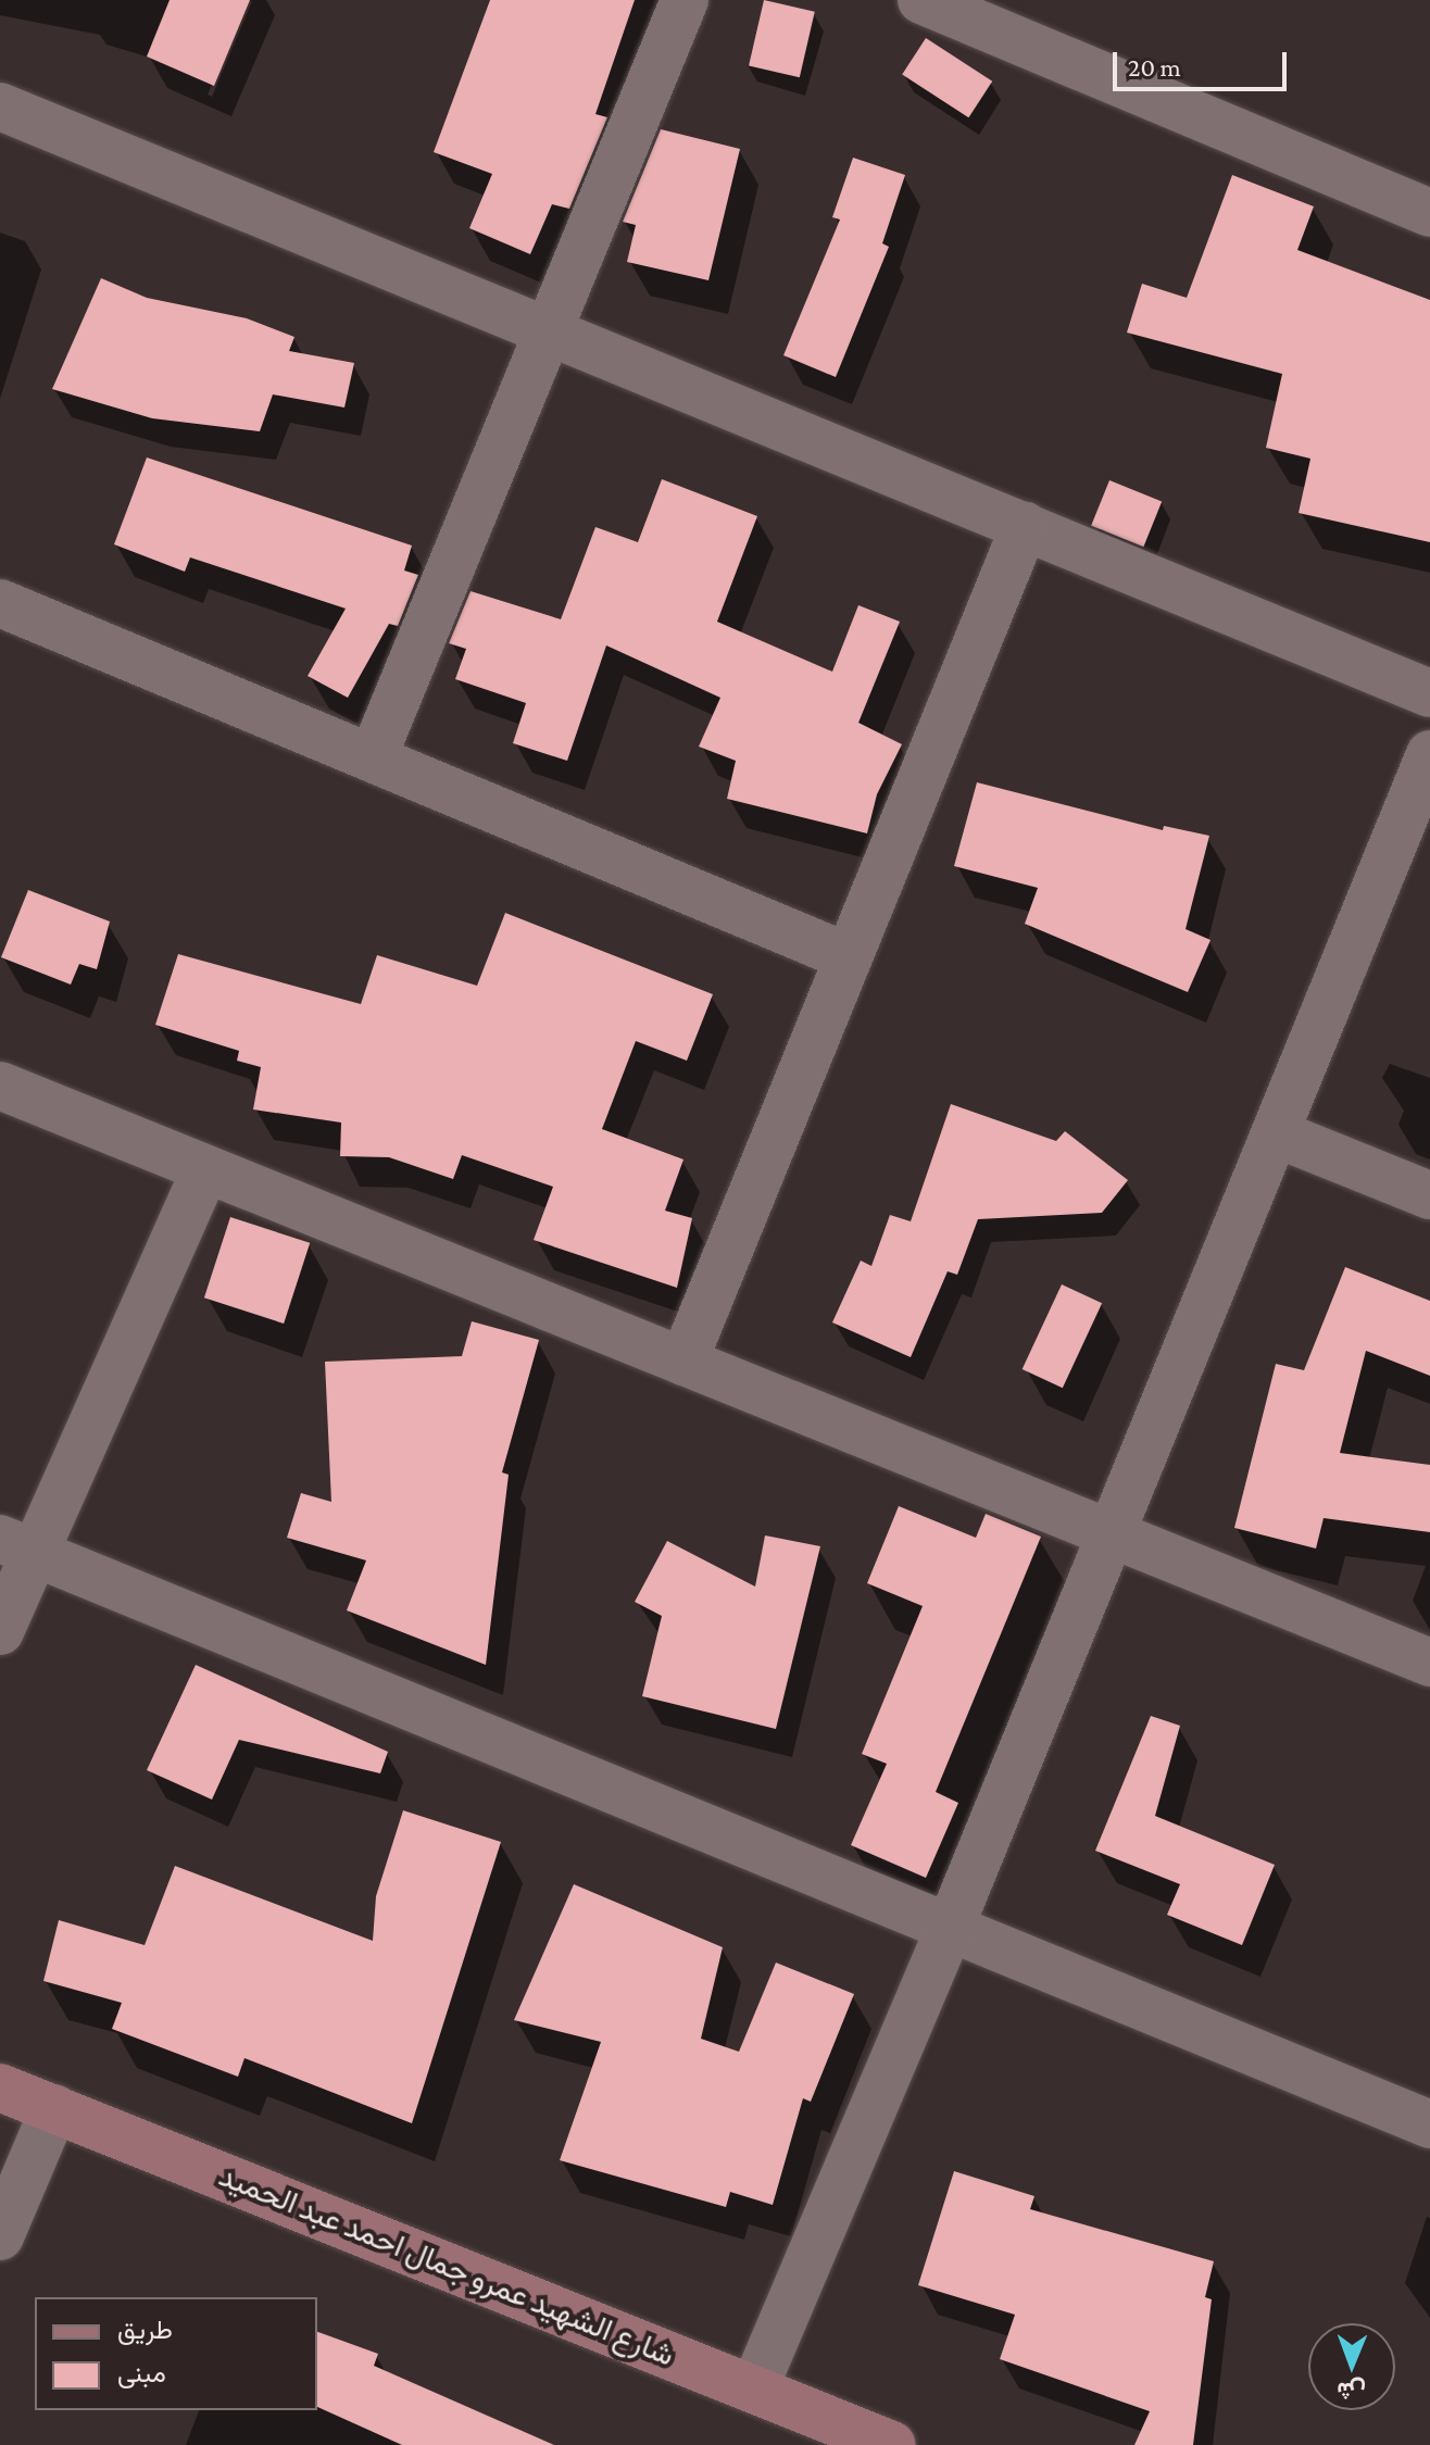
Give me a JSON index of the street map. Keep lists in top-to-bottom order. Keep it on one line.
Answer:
{"streets":{"street":["شارع الشهيد عمرو جمال احمد عبد الحميد"]},"legend":["طريق","مبنى"],"scale_bar":"20 m","north":"bottom"}
